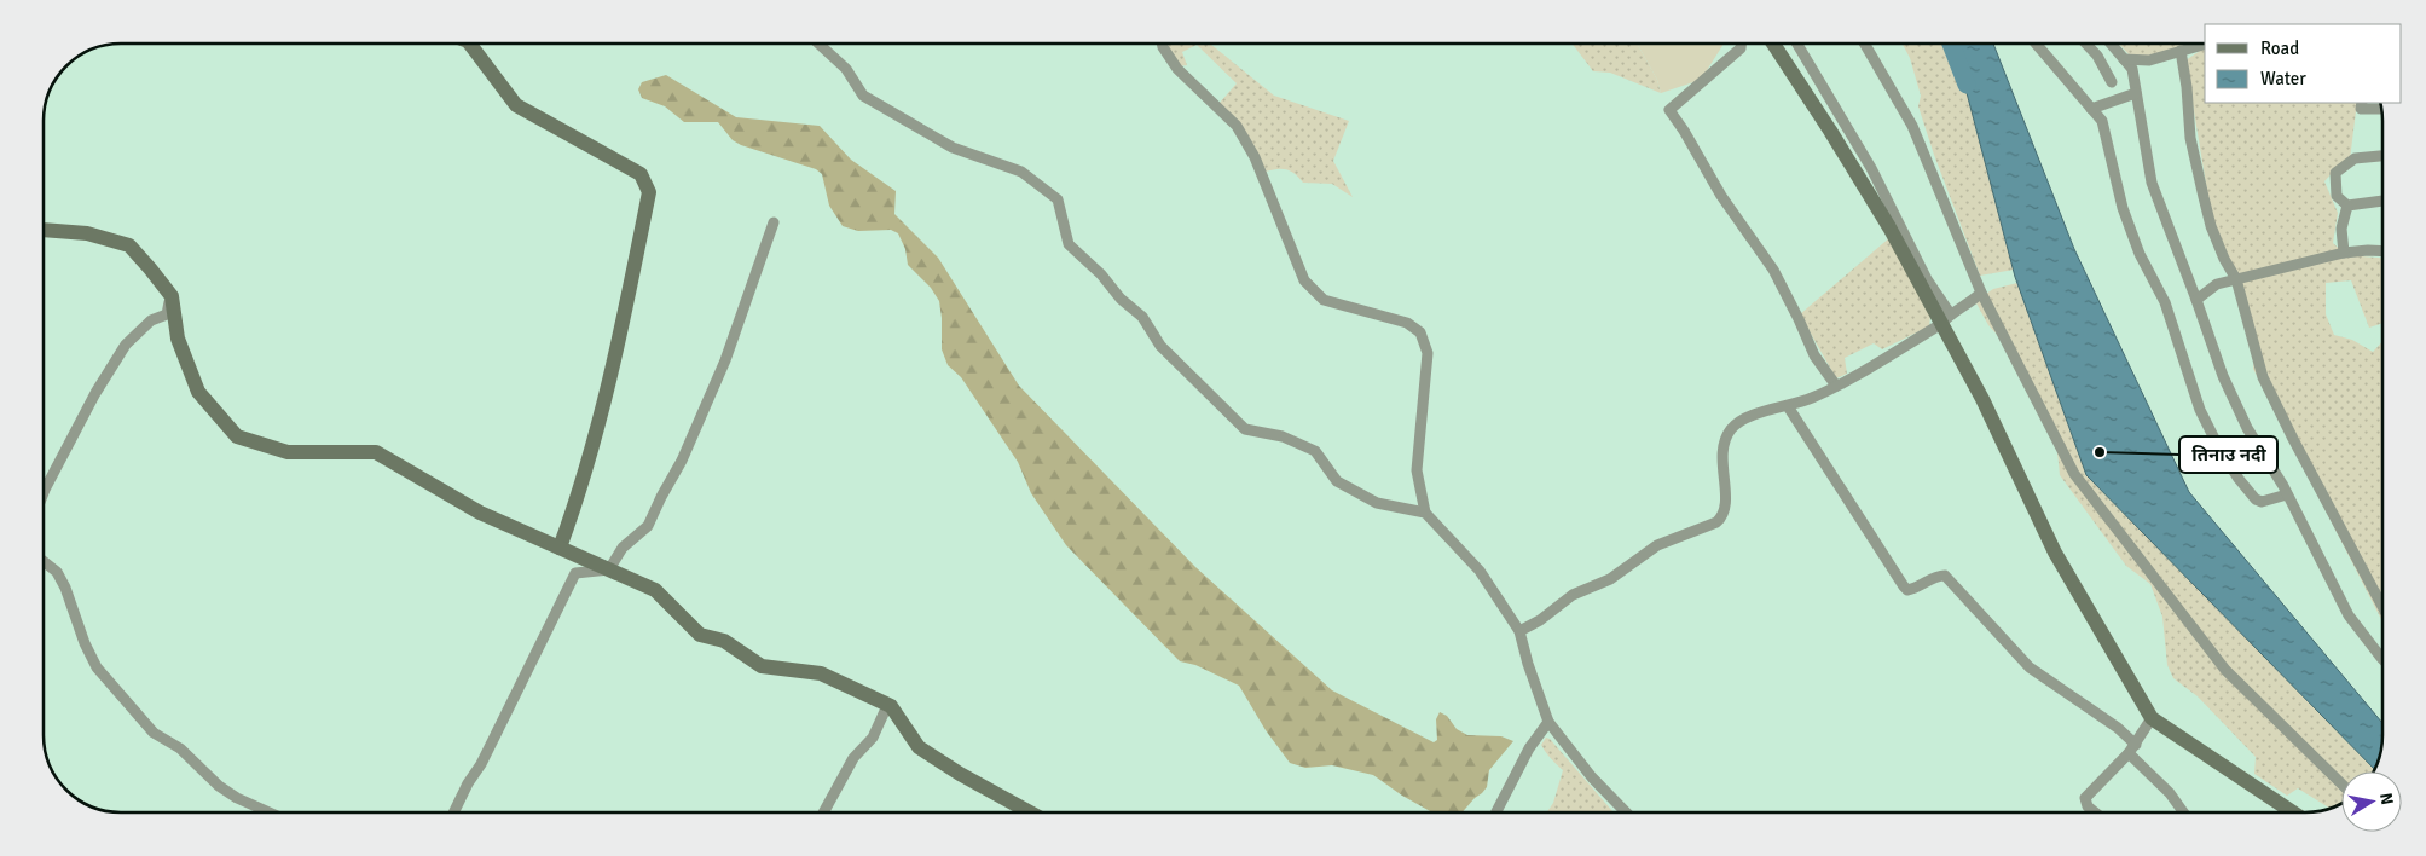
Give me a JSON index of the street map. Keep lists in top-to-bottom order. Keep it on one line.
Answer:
{"places":["तिनाउ नदी"],"legend":["Road","Water"],"north":"right"}
